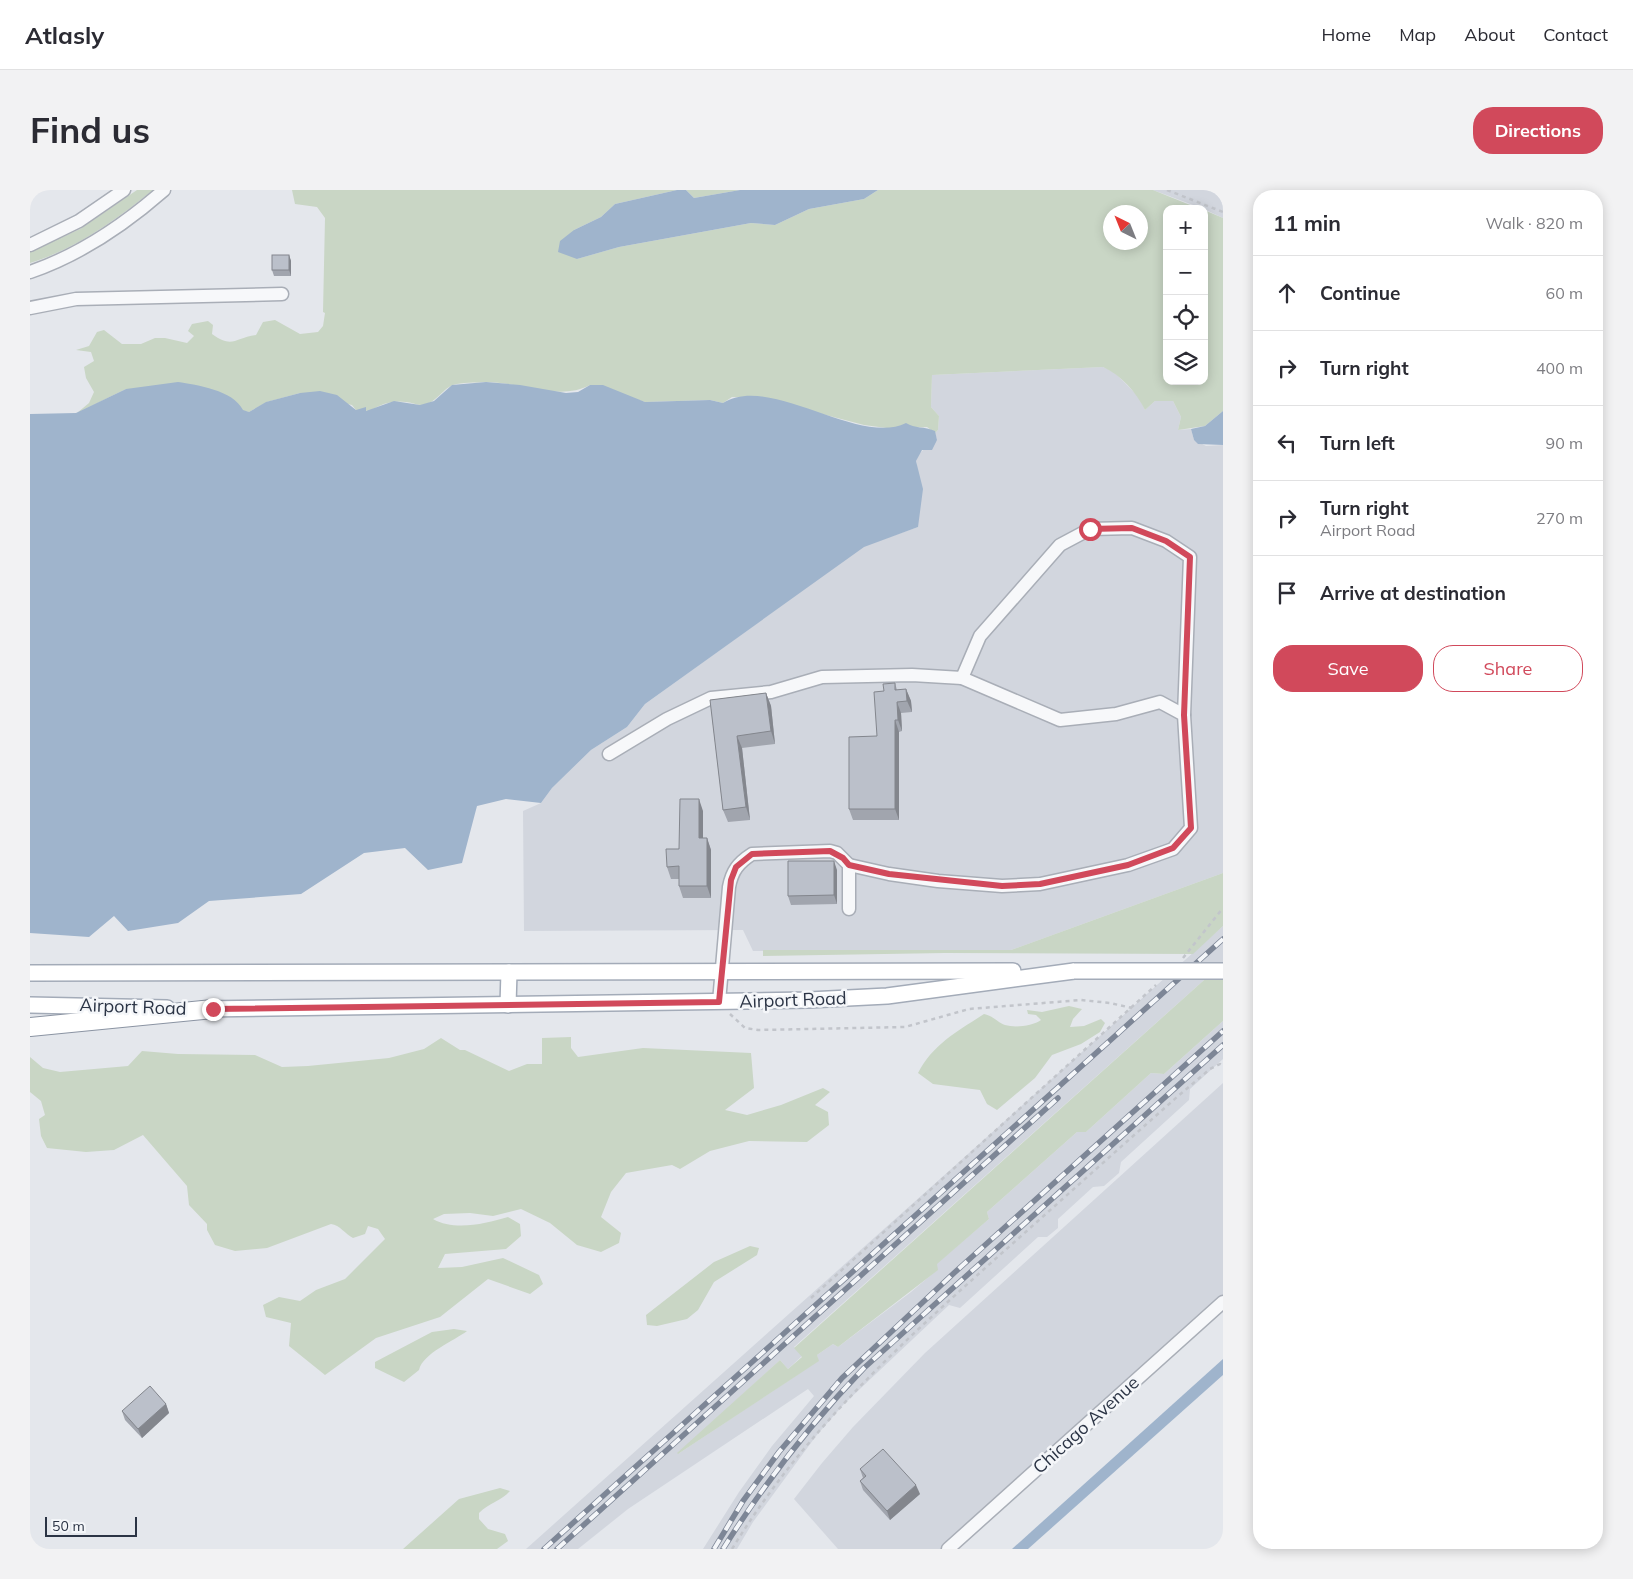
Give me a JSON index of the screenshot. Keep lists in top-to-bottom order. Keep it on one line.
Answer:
{"streets":{"main road":["Airport Road"],"street":["Chicago Avenue"]},"scale_bar":"50 m","north":"top left","page":{"header":"Atlasly","nav":["Home","Map","About","Contact"],"buttons":["Directions",["Save","Share"]],"title":"Find us","heading":["11 min","Walk · 820 m"],"map_buttons":["+","−"],"list":[["Continue","60 m"],["Turn right","400 m"],["Turn left","90 m"],["Turn right","Airport Road","270 m"],"Arrive at destination"],"scale":"50 m"}}
